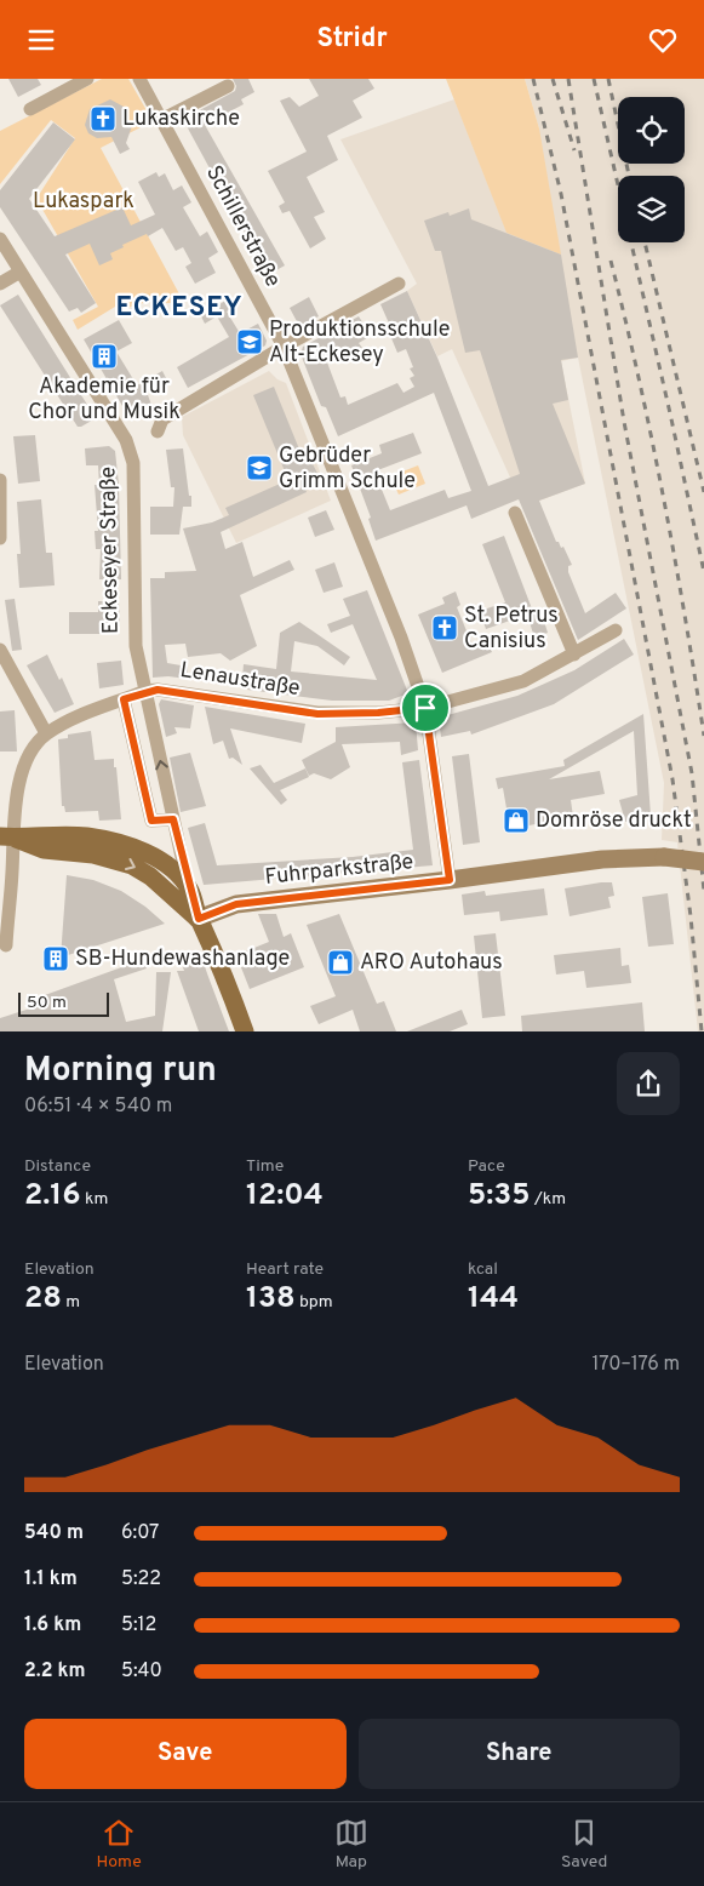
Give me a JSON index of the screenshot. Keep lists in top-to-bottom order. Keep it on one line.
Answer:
{"streets":{"main road":["Fuhrparkstraße"],"street":["Schillerstraße","Eckeseyer Straße","Lenaustraße"]},"crossings":[["Schillerstraße","Lenaustraße"],["Schillerstraße","Fuhrparkstraße"],["Eckeseyer Straße","Lenaustraße"]],"districts":["ECKESEY"],"parks":["Lukaspark"],"places":{"church":["Lukaskirche","St. Petrus Canisius"],"school or university":["Produktionsschule Alt-Eckesey","Gebrüder Grimm Schule"],"building":["Akademie für Chor und Musik","SB-Hundewashanlage"],"shop":["Domröse druckt","ARO Autohaus"]},"scale_bar":"50 m","page":{"header":"Stridr","scale":"50 m","heading":["Morning run","06:51 · 4 × 540 m"],"stats":[["Distance","2.16 km"],["Time","12:04"],["Pace","5:35 /km"],["Elevation","28 m"],["Heart rate","138 bpm"],["kcal","144"]],"chart":["Elevation","170–176 m"],"list":[{"name":"540 m","note":"6:07"},{"name":"1.1 km","note":"5:22"},{"name":"1.6 km","note":"5:12"},{"name":"2.2 km","note":"5:40"}],"buttons":["Save","Share"],"tabs":["Home","Map","Saved"]}}
